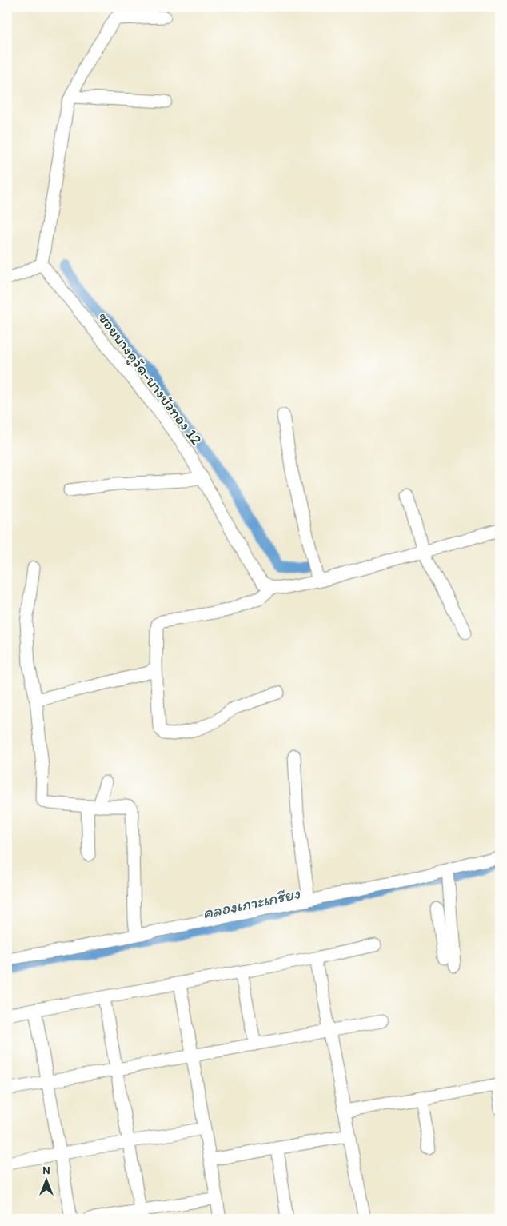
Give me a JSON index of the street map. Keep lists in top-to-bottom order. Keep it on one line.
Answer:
{"streets":{"street":["ซอยบางคูวัด-บางบัวทอง 12"]},"water":["คลองเกาะเกรียง"],"north":"top"}
